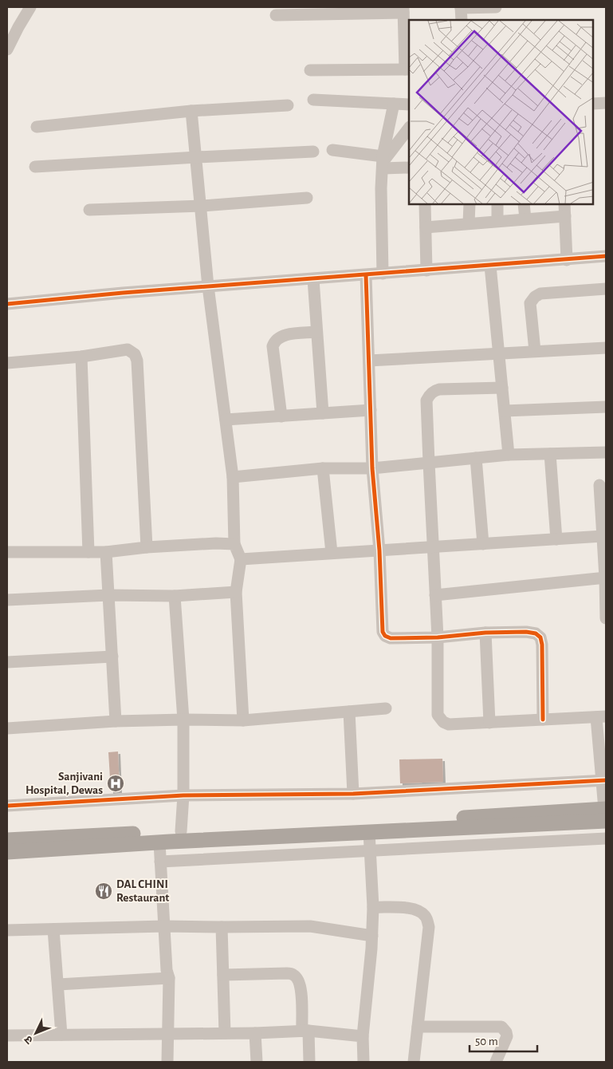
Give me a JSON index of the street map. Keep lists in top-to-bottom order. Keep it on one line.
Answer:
{"places":{"hospital":["Sanjivani Hospital, Dewas"],"restaurant":["DAL CHINI Restaurant"]},"scale_bar":"50 m","north":"bottom left"}
